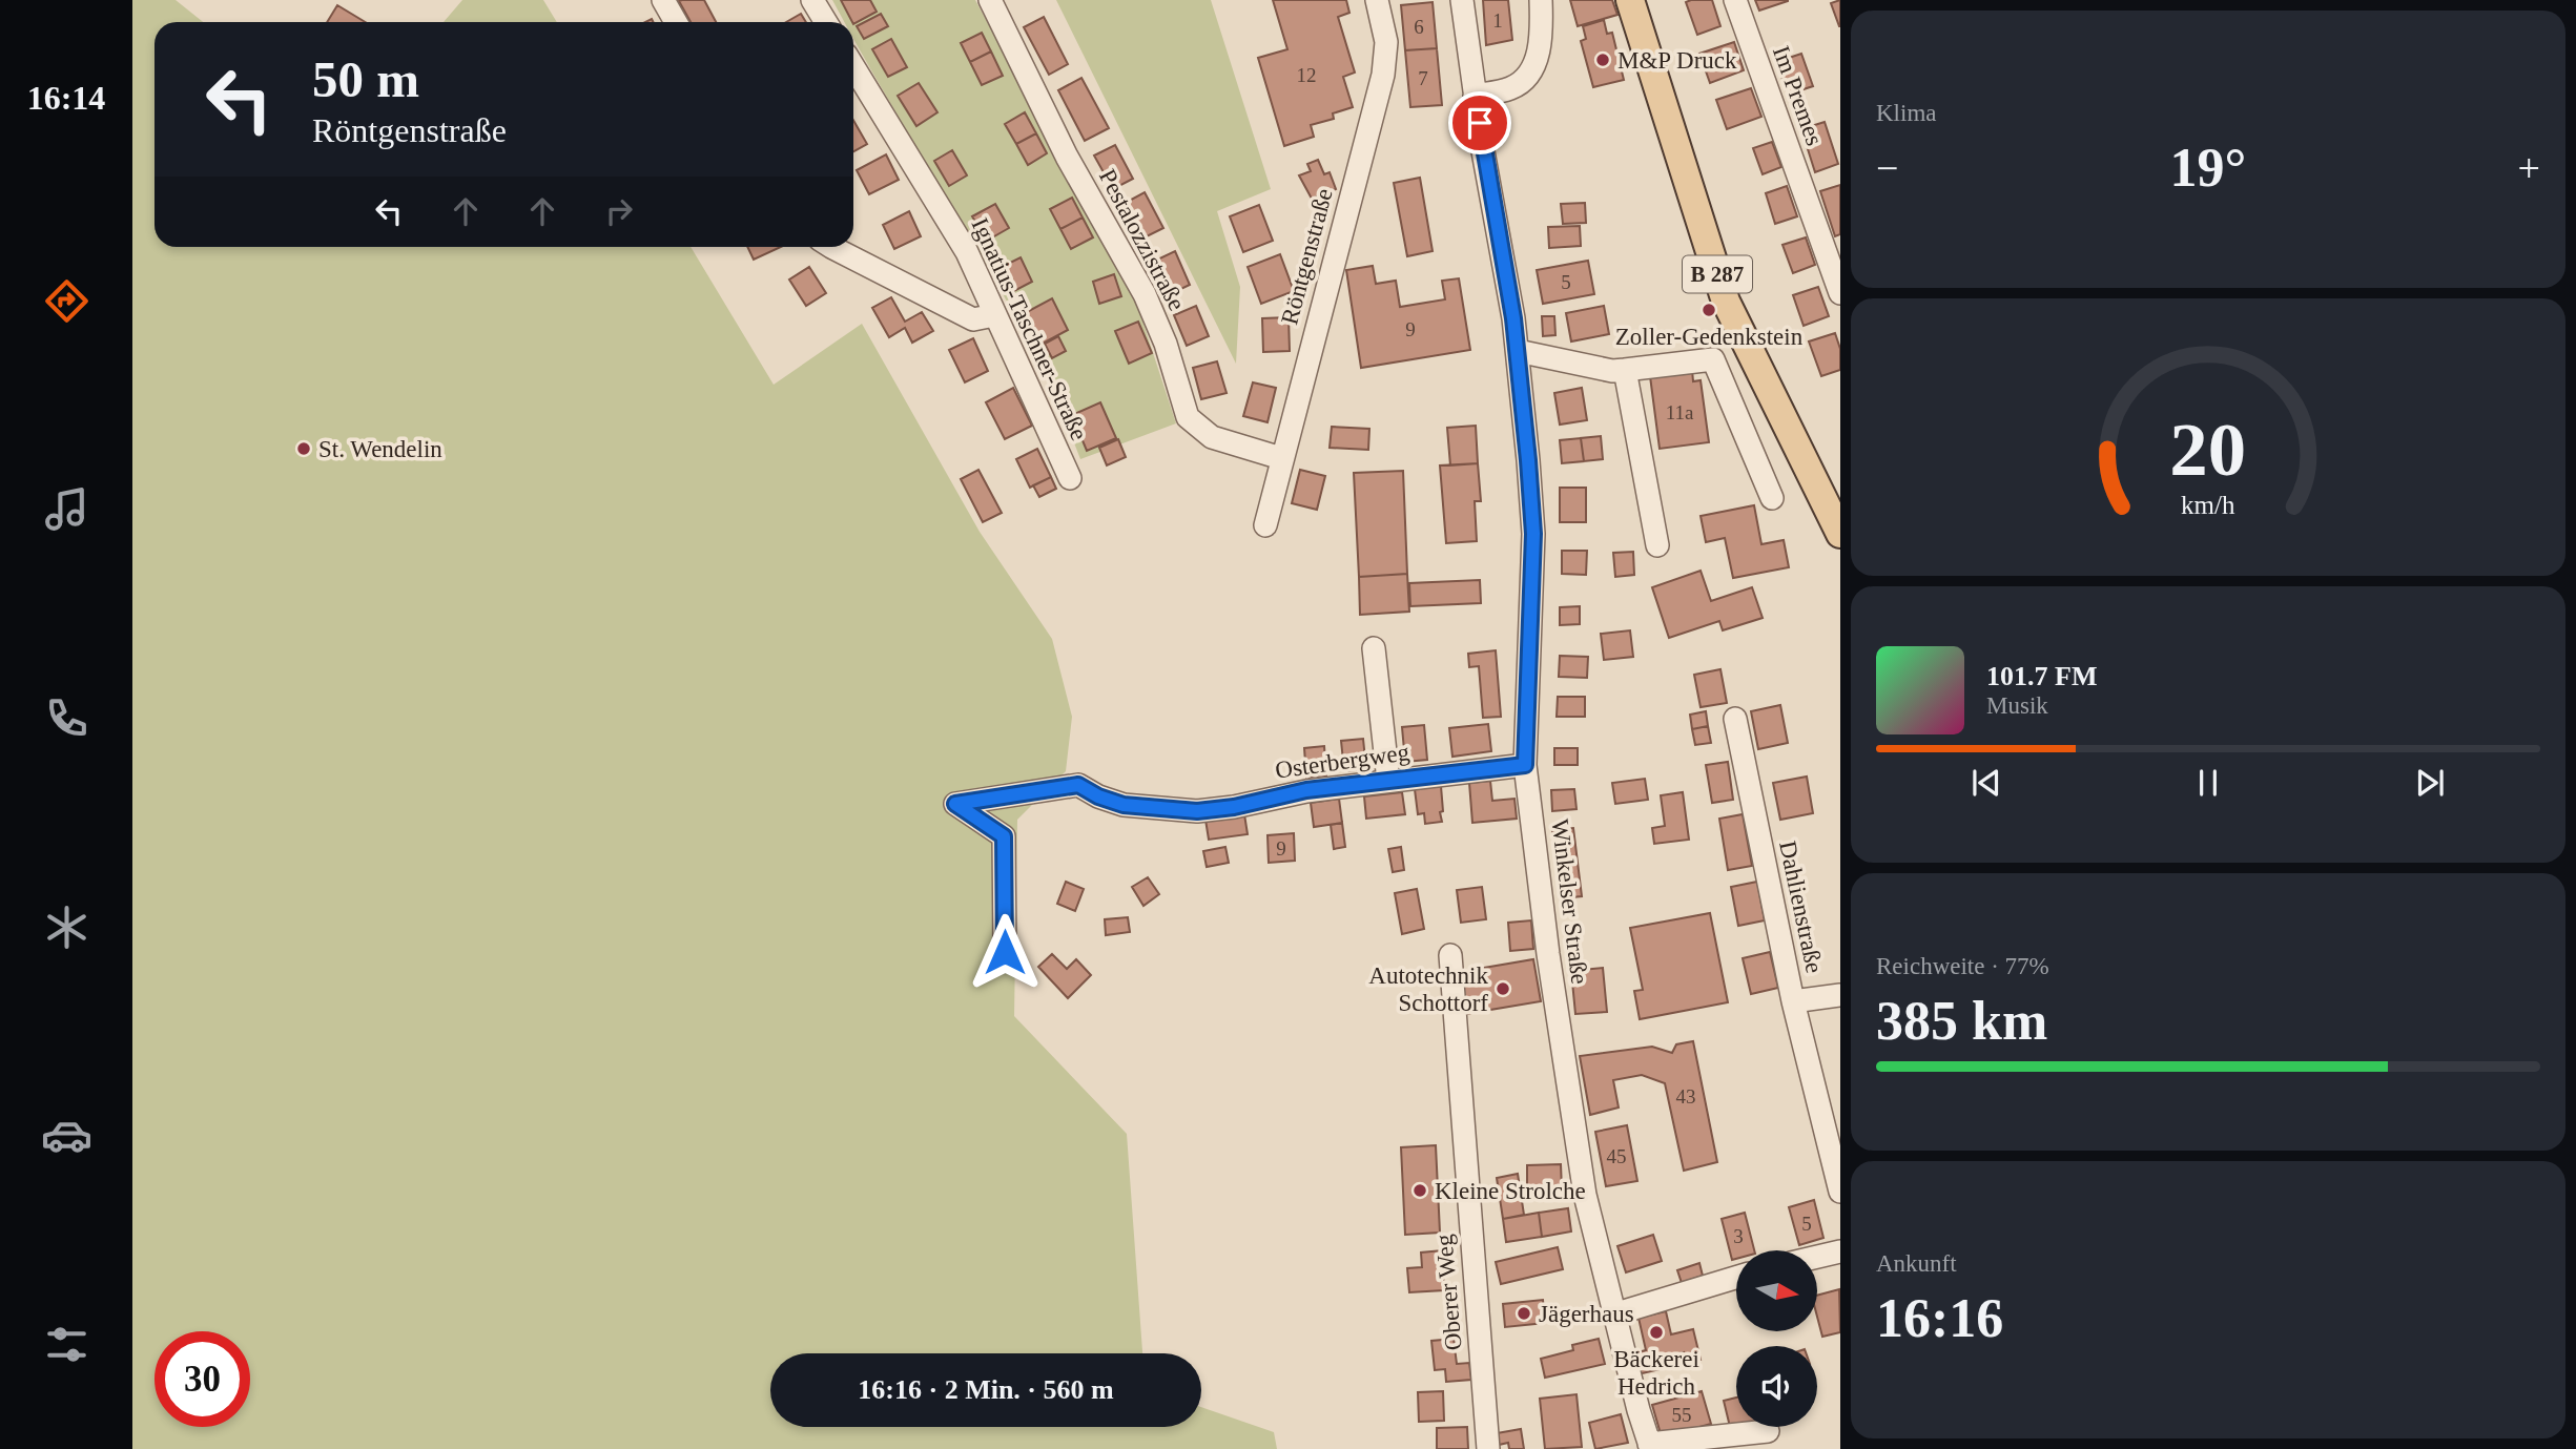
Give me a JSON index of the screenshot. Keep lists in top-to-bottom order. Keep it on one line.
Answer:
{"streets":{"main road":["B 287"],"street":["Im Premes","Pestalozzistraße","Röntgenstraße","Ignatius-Taschner-Straße","Osterbergweg","Winkelser Straße","Dahlienstraße","Oberer Weg"]},"crossings":[["Pestalozzistraße","Röntgenstraße"],["Osterbergweg","Winkelser Straße"]],"places":["M&P Druck","Zoller-Gedenkstein","St. Wendelin","Autotechnik Schottorf","Kleine Strolche","Jägerhaus","Bäckerei Hedrich"],"house_numbers":["1","6","12","7","5","9","11a","9","43","45","5","3","55"],"north":"right","page":{"tabs":"16:14","tile":["Klima",["Reichweite · 77%","385 km"],["Ankunft","16:16"]],"turn":["50 m","Röntgenstraße"],"heat":["−","19°","+"],"song":["101.7 FM","Musik"],"limit":"30","trip":"16:16 · 2 Min. · 560 m","gauge":["20","km/h"]}}
